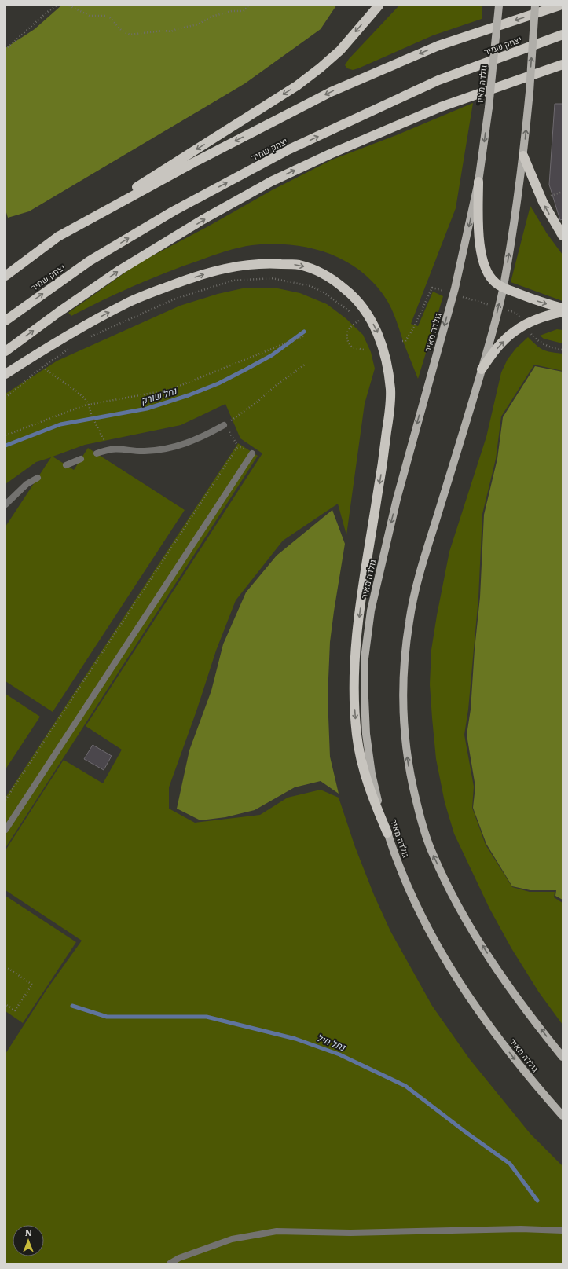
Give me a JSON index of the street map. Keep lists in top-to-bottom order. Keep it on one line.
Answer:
{"streets":{"highway":["יצחק שמיר"],"main road":["גולדה מאיר"]},"water":["נחל שורק","נחל חיל"],"north":"top"}
